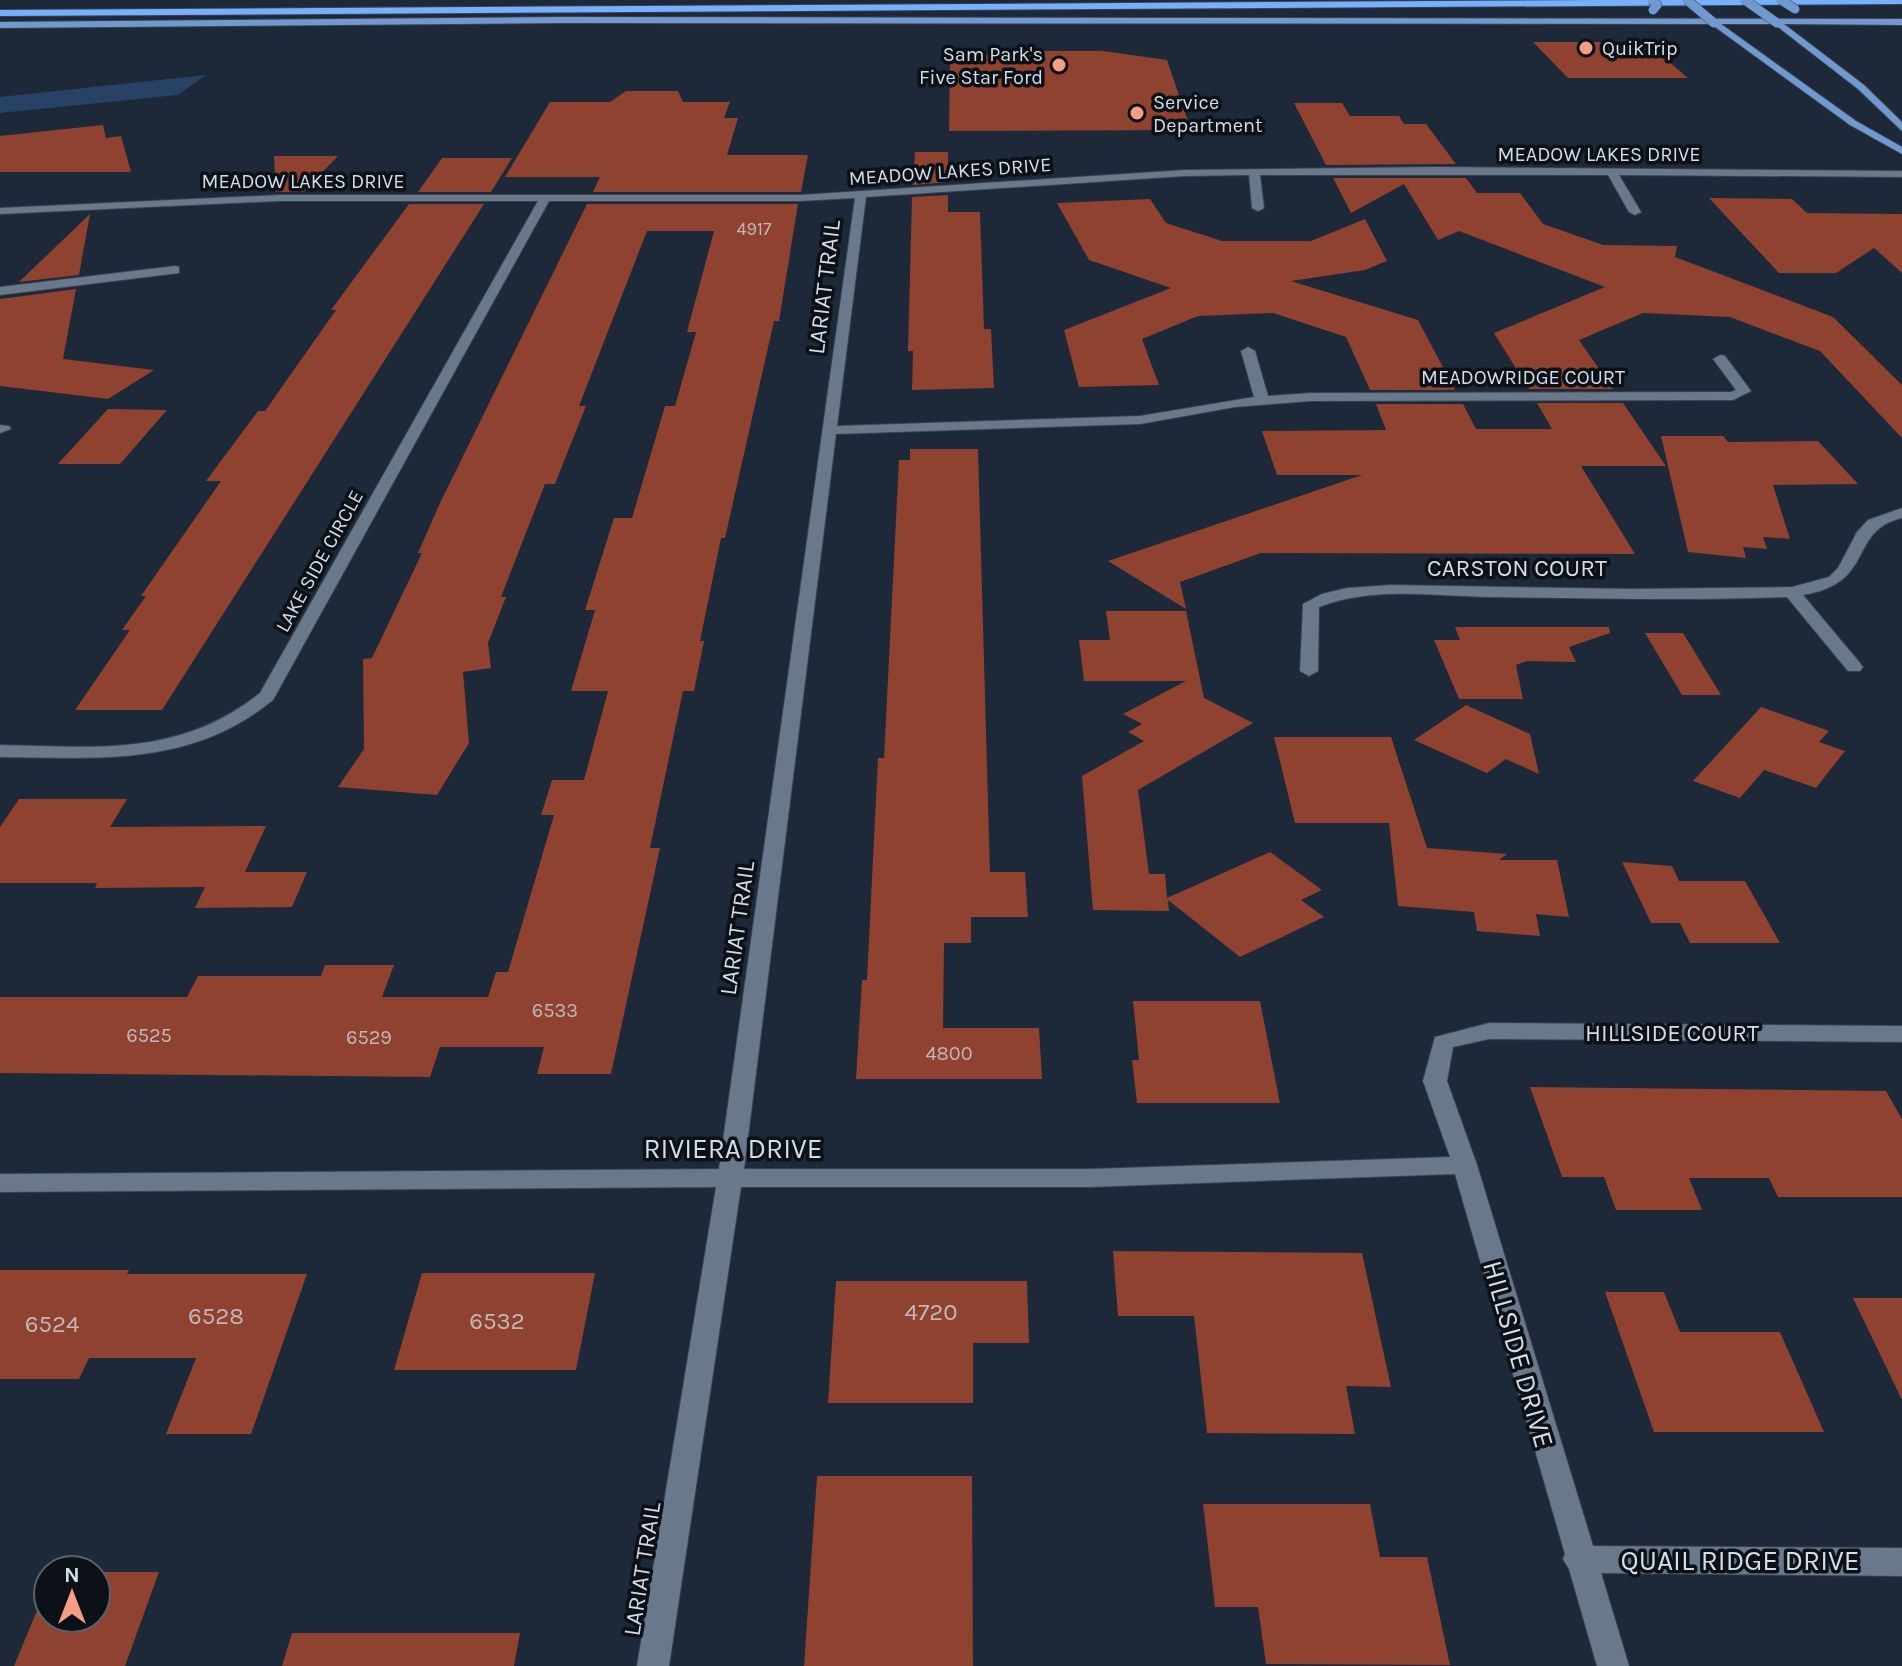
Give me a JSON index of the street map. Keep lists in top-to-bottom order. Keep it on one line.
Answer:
{"streets":{"street":["MEADOW LAKES DRIVE","LARIAT TRAIL","MEADOWRIDGE COURT","LAKE SIDE CIRCLE","CARSTON COURT","HILLSIDE COURT","RIVIERA DRIVE","HILLSIDE DRIVE","QUAIL RIDGE DRIVE"]},"crossings":[["MEADOW LAKES DRIVE","LARIAT TRAIL"],["MEADOW LAKES DRIVE","LAKE SIDE CIRCLE"],["LARIAT TRAIL","MEADOWRIDGE COURT"],["LARIAT TRAIL","RIVIERA DRIVE"],["HILLSIDE COURT","HILLSIDE DRIVE"],["RIVIERA DRIVE","HILLSIDE DRIVE"],["HILLSIDE DRIVE","QUAIL RIDGE DRIVE"]],"places":["QuikTrip","Sam Park's Five Star Ford","Service Department"],"house_numbers":["4917","6533","6525","6529","4800","4720","6528","6532","6524"],"north":"top"}
